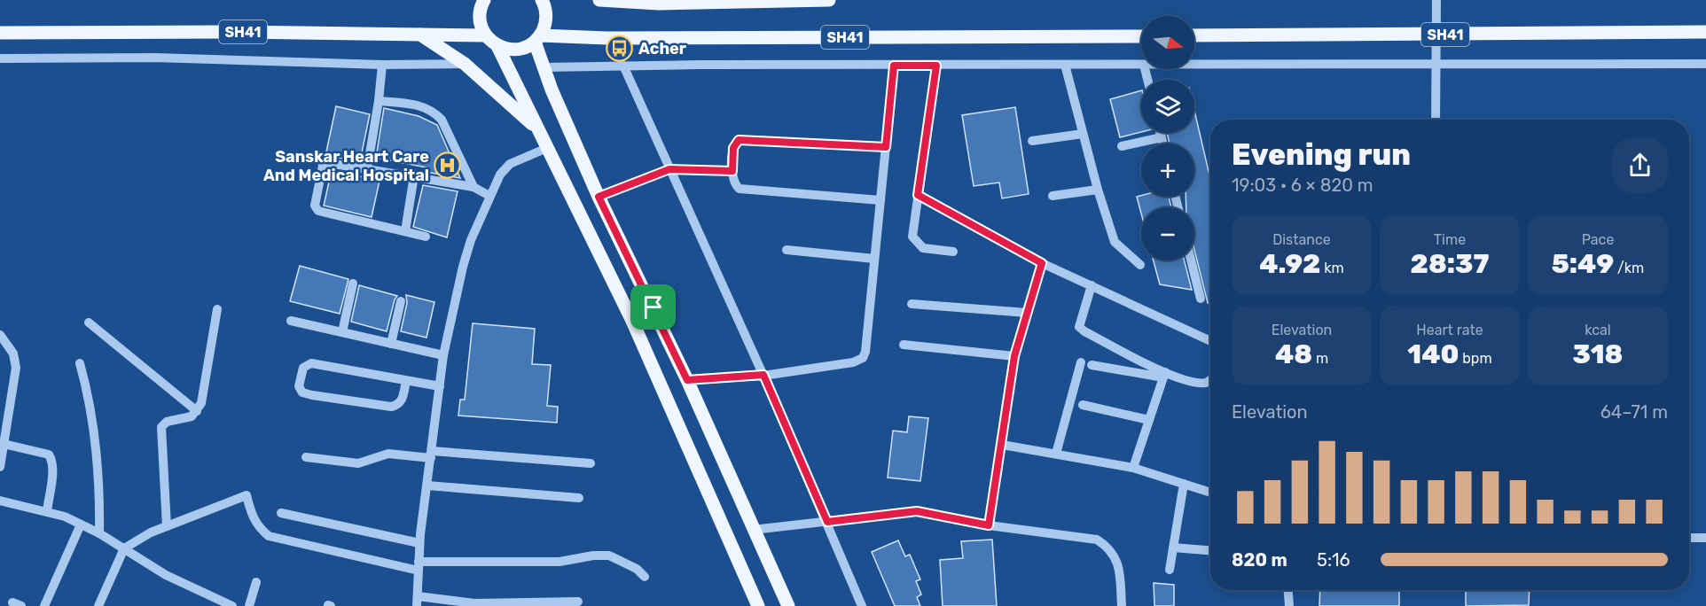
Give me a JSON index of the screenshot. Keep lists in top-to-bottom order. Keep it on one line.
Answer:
{"streets":{"main road":["SH41"]},"places":{"bus stop":["Acher"],"hospital":["Sanskar Heart Care And Medical Hospital"]},"north":"right","page":{"map_buttons":["+","−"],"heading":["Evening run","19:03 · 6 × 820 m"],"stats":[["Distance","4.92 km"],["Time","28:37"],["Pace","5:49 /km"],["Elevation","48 m"],["Heart rate","140 bpm"],["kcal","318"]],"chart":["Elevation","64–71 m"],"list":[{"name":"820 m","note":"5:16"}]}}
